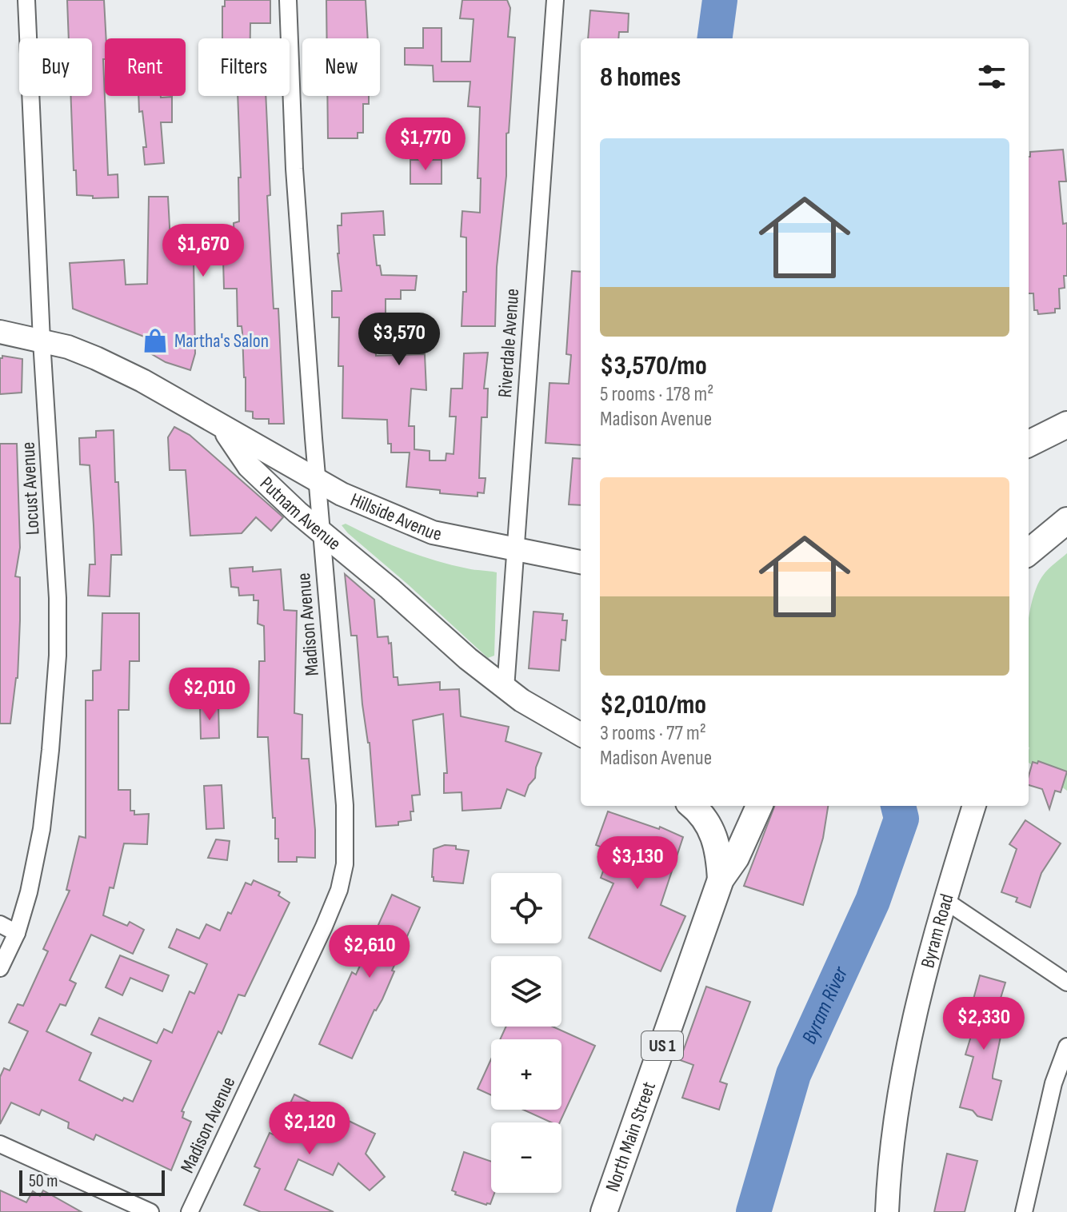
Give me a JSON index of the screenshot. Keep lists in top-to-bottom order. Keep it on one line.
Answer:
{"streets":{"main road":["US 1","North Main Street"],"street":["Riverdale Avenue","Locust Avenue","Putnam Avenue","Hillside Avenue","Madison Avenue","Byram Road"]},"crossings":[["Riverdale Avenue","Putnam Avenue"],["Riverdale Avenue","Hillside Avenue"],["Locust Avenue","Putnam Avenue"],["Putnam Avenue","Hillside Avenue"],["Putnam Avenue","Madison Avenue"],["Hillside Avenue","Madison Avenue"]],"water":["Byram River"],"places":{"shop":["Martha's Salon"]},"scale_bar":"50 m","page":{"chip":["Buy","Rent","Filters","New"],"heading":"8 homes","list":[{"name":"$3,570/mo","note":"5 rooms · 178 m² · Madison Avenue"},{"name":"$2,010/mo","note":"3 rooms · 77 m² · Madison Avenue"}],"price":["$1,770","$1,670","$3,570","$2,010","$3,130","$2,610","$2,330","$2,120"],"map_buttons":["+","−"],"scale":"50 m"}}
